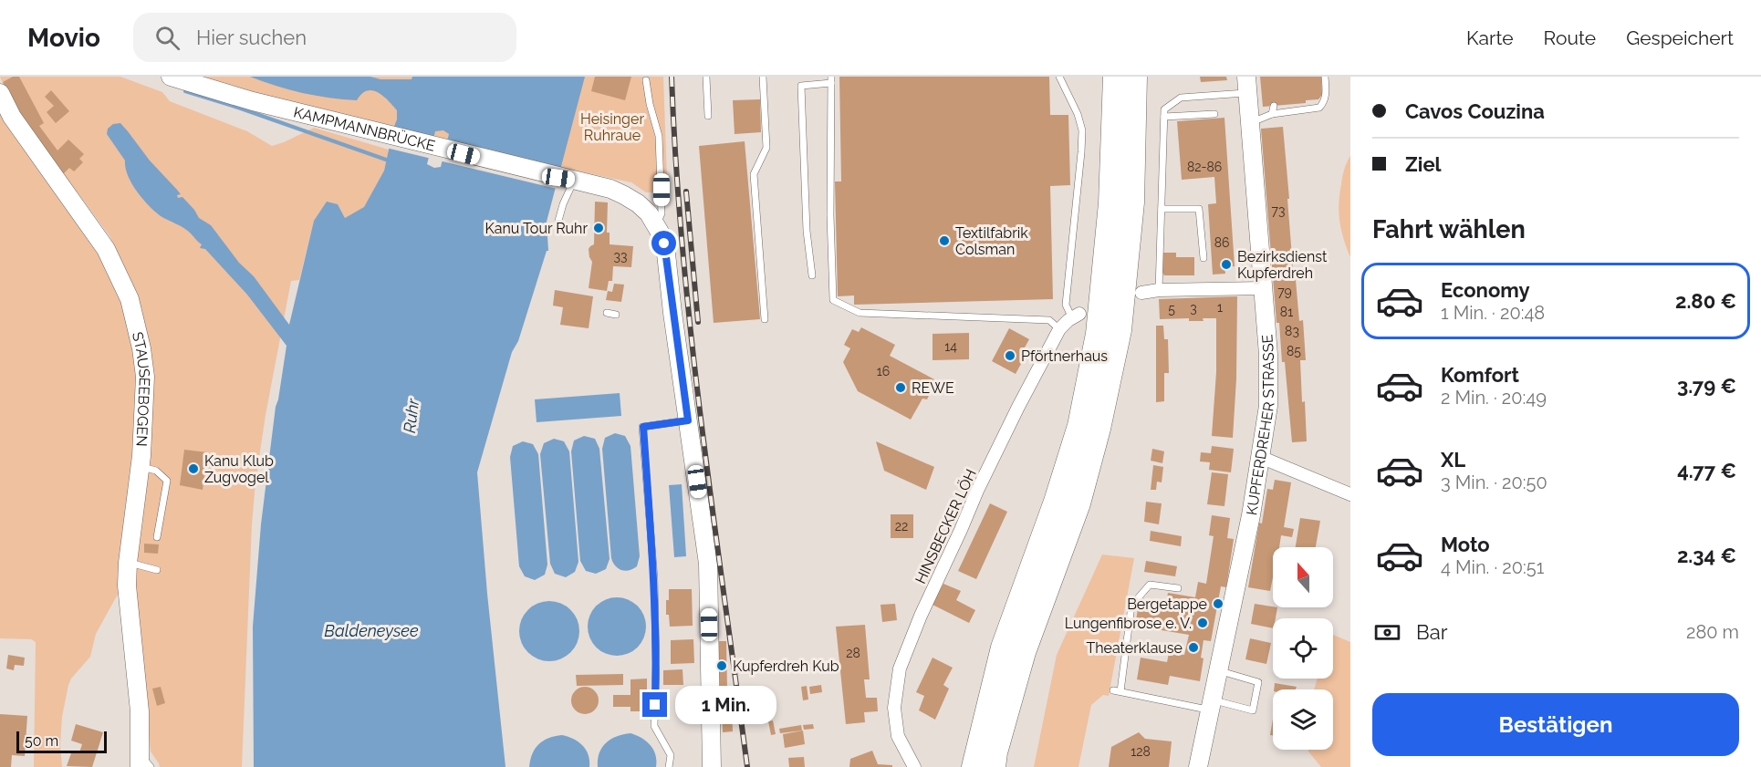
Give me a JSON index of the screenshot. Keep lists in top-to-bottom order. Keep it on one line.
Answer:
{"streets":{"street":["KAMPMANNBRÜCKE","STAUSEEBOGEN","KUPFERDREHER STRASSE","HINSBECKER LÖH"]},"water":["Ruhr","Baldeneysee"],"parks":["Heisinger Ruhraue"],"places":["Kanu Tour Ruhr","Textilfabrik Colsman","Bezirksdienst Kupferdreh","Pförtnerhaus","REWE","Kanu Klub Zugvogel","Bergetappe","Lungenfibrose e. V.","Theaterklause","Kupferdreh Kub"],"house_numbers":["82-86","73","86","33","79","1","3","5","81","83","14","85","16","22","28","128"],"scale_bar":"50 m","north":"top","page":{"header":"Movio","search":"Hier suchen","nav":["Karte","Route","Gespeichert"],"banner":["Cavos Couzina","Ziel"],"heading":"Fahrt wählen","list":[{"name":"Economy","note":"1 Min. · 20:48","value":"2.80 €"},{"name":"Komfort","note":"2 Min. · 20:49","value":"3.79 €"},{"name":"XL","note":"3 Min. · 20:50","value":"4.77 €"},{"name":"Moto","note":"4 Min. · 20:51","value":"2.34 €"}],"pay":["Bar","280 m"],"buttons":"Bestätigen","bubble":"1 Min.","scale":"50 m"}}
